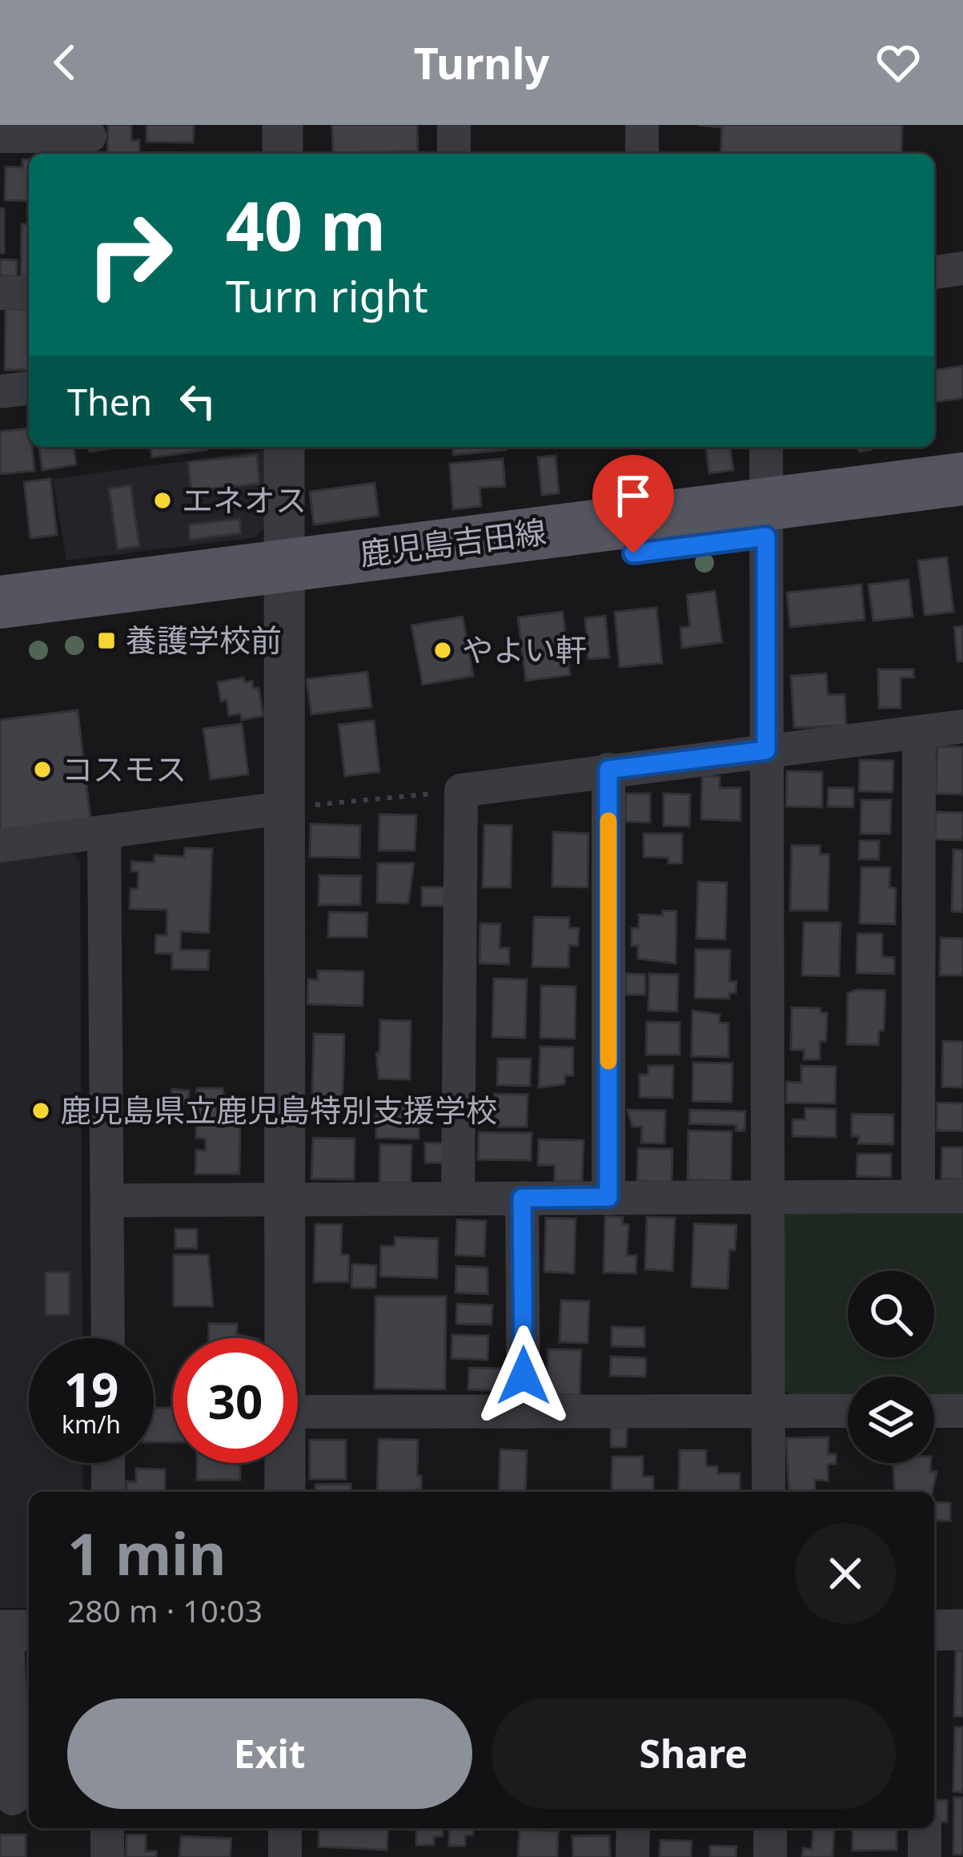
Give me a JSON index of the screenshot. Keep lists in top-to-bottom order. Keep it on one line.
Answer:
{"streets":{"main road":["鹿児島吉田線"]},"places":{"other":["エネオス","やよい軒","コスモス","鹿児島県立鹿児島特別支援学校"],"transit":["養護学校前"]},"page":{"header":"Turnly","turn":["40 m","Turn right"],"then":"Then","speed":"19 km/h","limit":"30","heading":["1 min","280 m · 10:03"],"buttons":["Exit","Share"]}}
